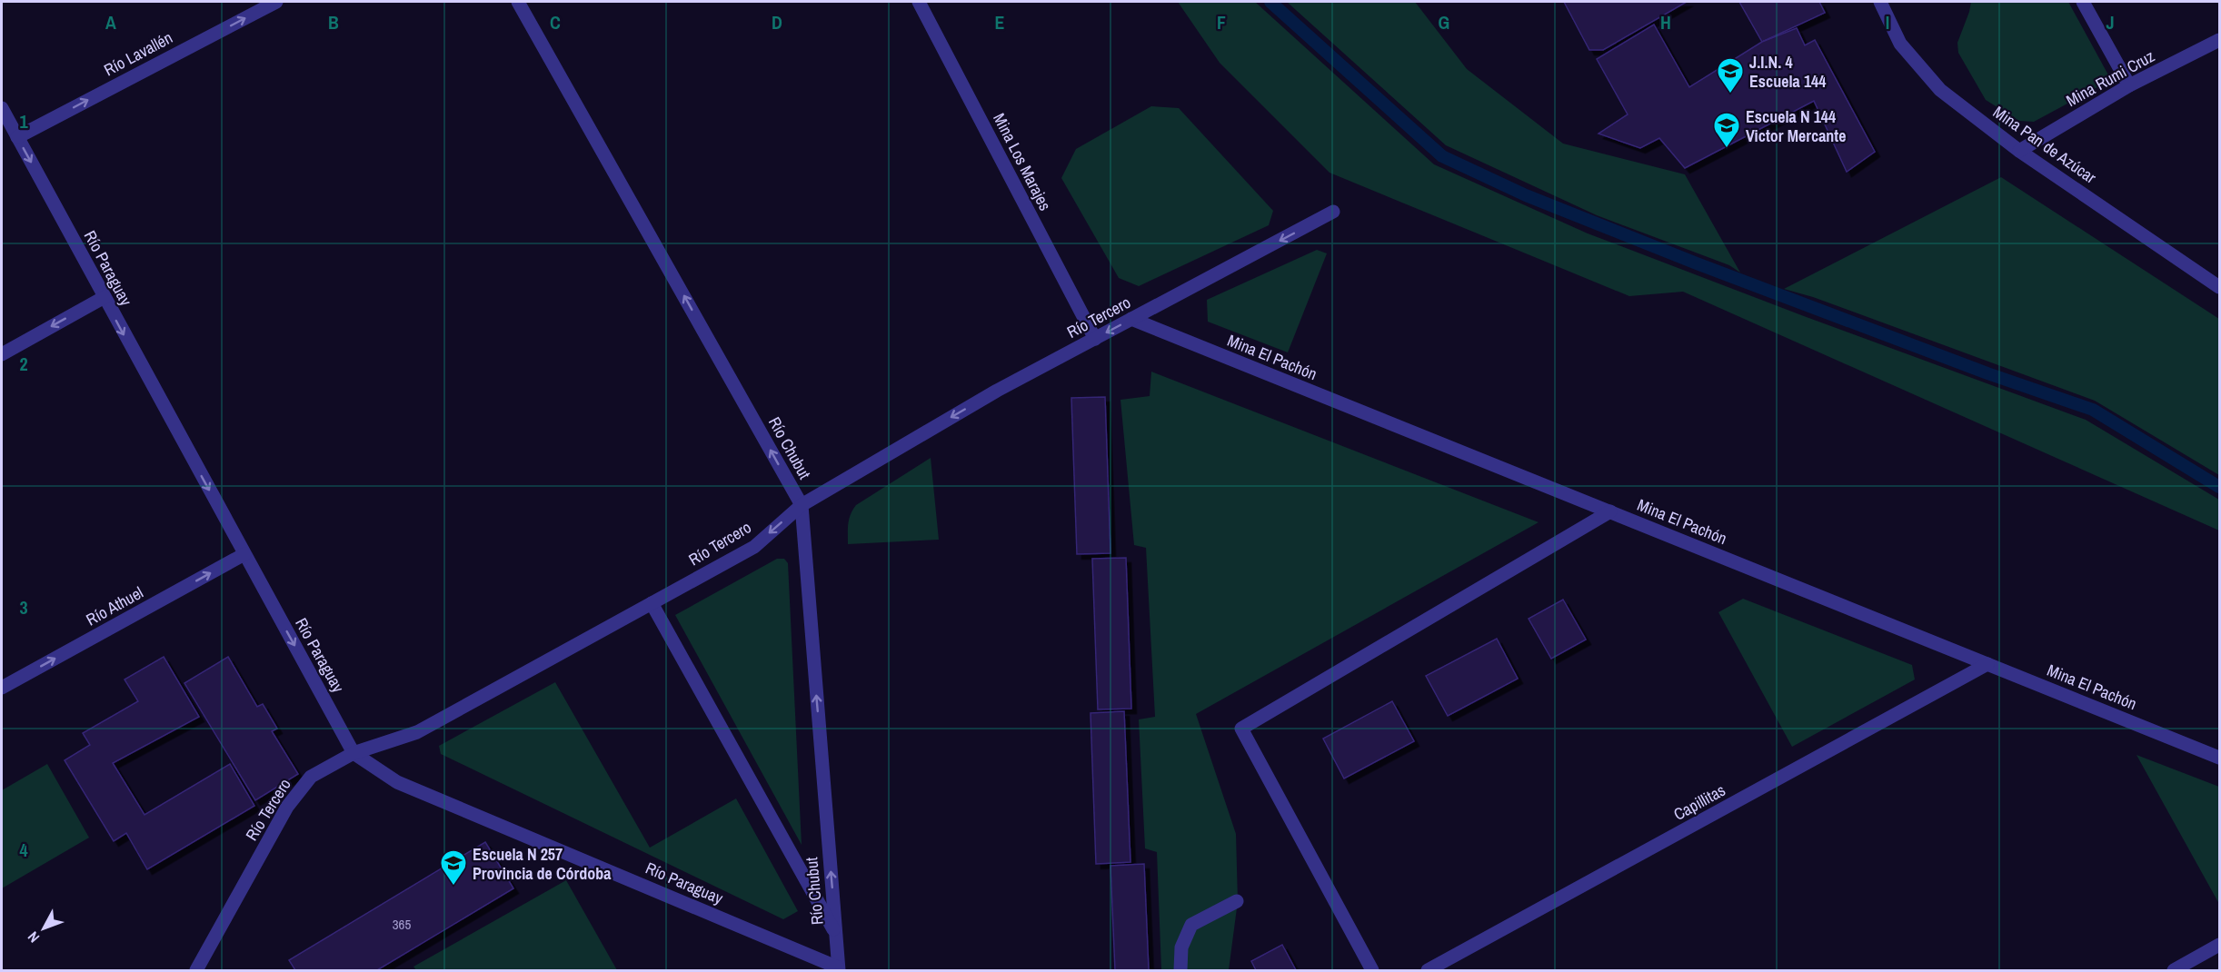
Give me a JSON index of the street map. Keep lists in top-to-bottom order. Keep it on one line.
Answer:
{"streets":{"street":["Río Lavallén","Mina Rumi Cruz","Mina Pan de Azúcar","Mina Los Marajes","Río Paraguay","Río Tercero","Mina El Pachón","Río Chubut","Río Athuel","Capillitas"]},"crossings":[["Río Lavallén","Río Paraguay"],["Mina Rumi Cruz","Mina Pan de Azúcar"],["Mina Los Marajes","Río Tercero"],["Río Paraguay","Río Tercero"],["Río Paraguay","Río Chubut"],["Río Paraguay","Río Athuel"],["Río Tercero","Mina El Pachón"],["Río Tercero","Río Chubut"],["Mina El Pachón","Capillitas"]],"one_way":["Río Lavallén","Río Paraguay","Río Tercero","Río Chubut","Río Athuel"],"places":{"school or university":["J.I.N. 4 Escuela 144","Escuela N 144 Victor Mercante","Escuela N 257 Provincia de Córdoba"]},"house_numbers":["365"],"north":"bottom left","grid":{"columns":["A","B","C","D","E","F","G","H","I","J"],"rows":["1","2","3","4"]}}
